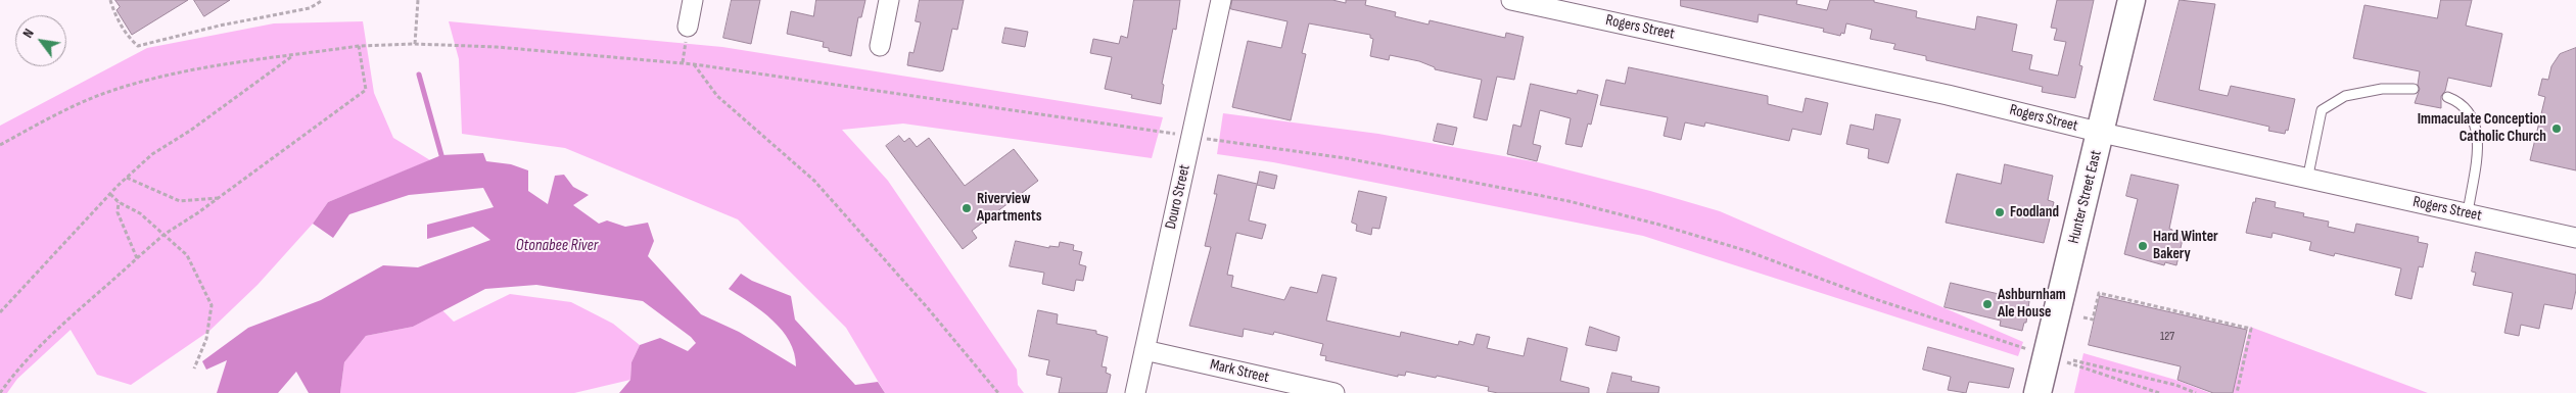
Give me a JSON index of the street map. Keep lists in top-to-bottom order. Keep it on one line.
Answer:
{"streets":{"main road":["Hunter Street East"],"street":["Rogers Street","Douro Street","Mark Street"]},"crossings":[["Rogers Street","Hunter Street East"],["Douro Street","Mark Street"]],"water":["Otonabee River"],"places":["Immaculate Conception Catholic Church","Riverview Apartments","Foodland","Hard Winter Bakery","Ashburnham Ale House"],"house_numbers":["127"],"north":"top left"}
